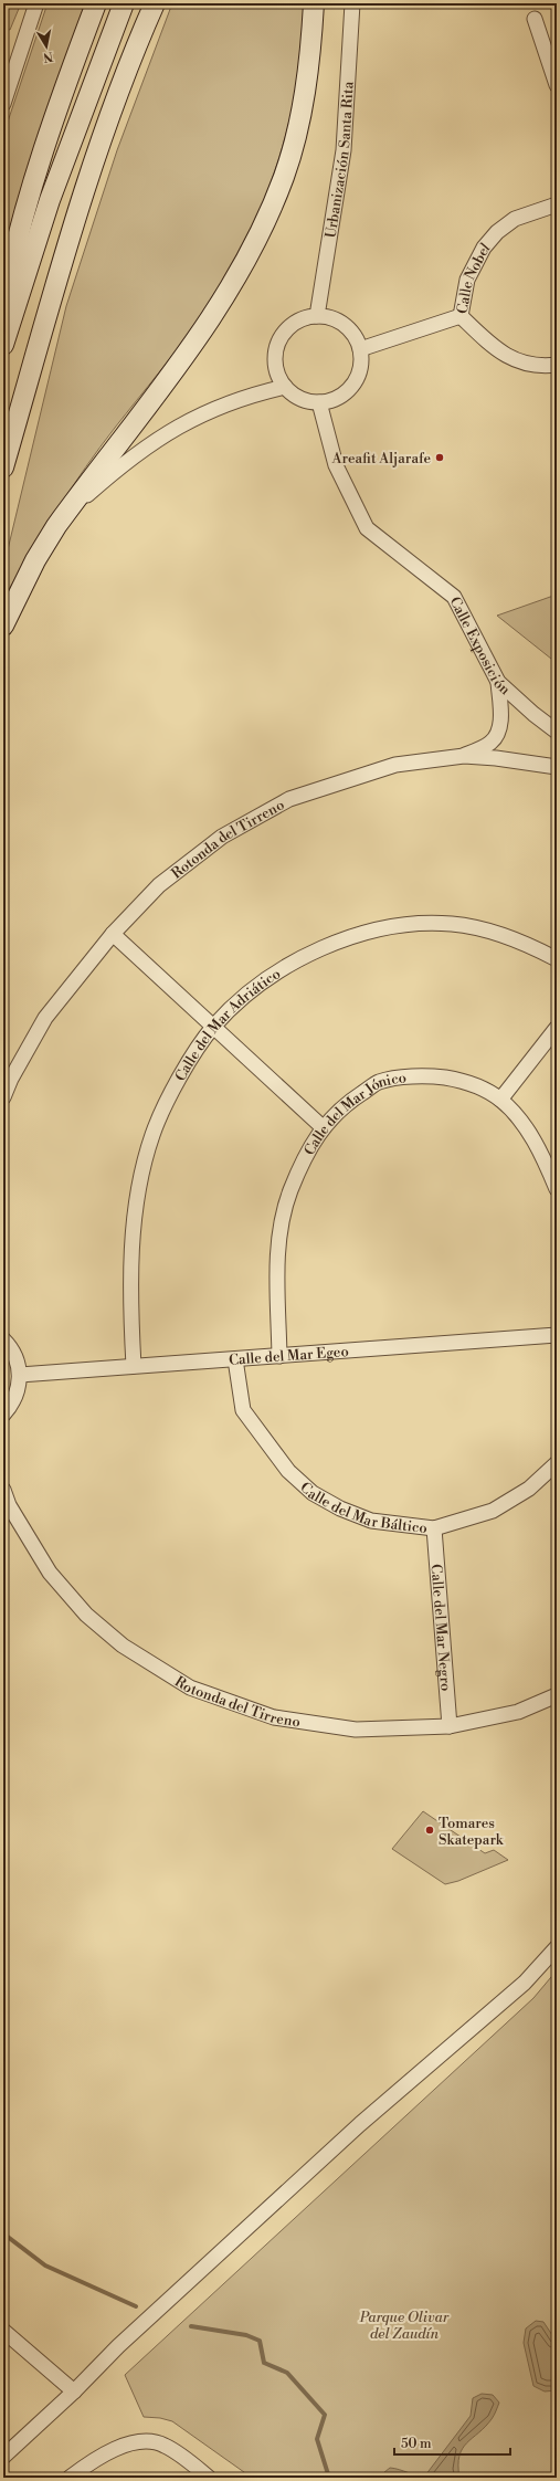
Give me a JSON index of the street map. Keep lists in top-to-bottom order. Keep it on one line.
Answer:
{"streets":{"street":["Urbanización Santa Rita","Calle Nobel","Calle Exposición","Rotonda del Tirreno","Calle del Mar Adriático","Calle del Mar Jónico","Calle del Mar Egeo","Calle del Mar Báltico","Calle del Mar Negro"]},"crossings":[["Urbanización Santa Rita","Calle Nobel"],["Urbanización Santa Rita","Calle Exposición"],["Calle Nobel","Calle Exposición"],["Rotonda del Tirreno","Calle del Mar Negro"],["Calle del Mar Adriático","Calle del Mar Egeo"],["Calle del Mar Jónico","Calle del Mar Egeo"],["Calle del Mar Egeo","Calle del Mar Báltico"],["Calle del Mar Báltico","Calle del Mar Negro"]],"parks":["Parque Olivar del Zaudín"],"places":["Areafit Aljarafe","Tomares Skatepark"],"scale_bar":"50 m","north":"bottom"}
